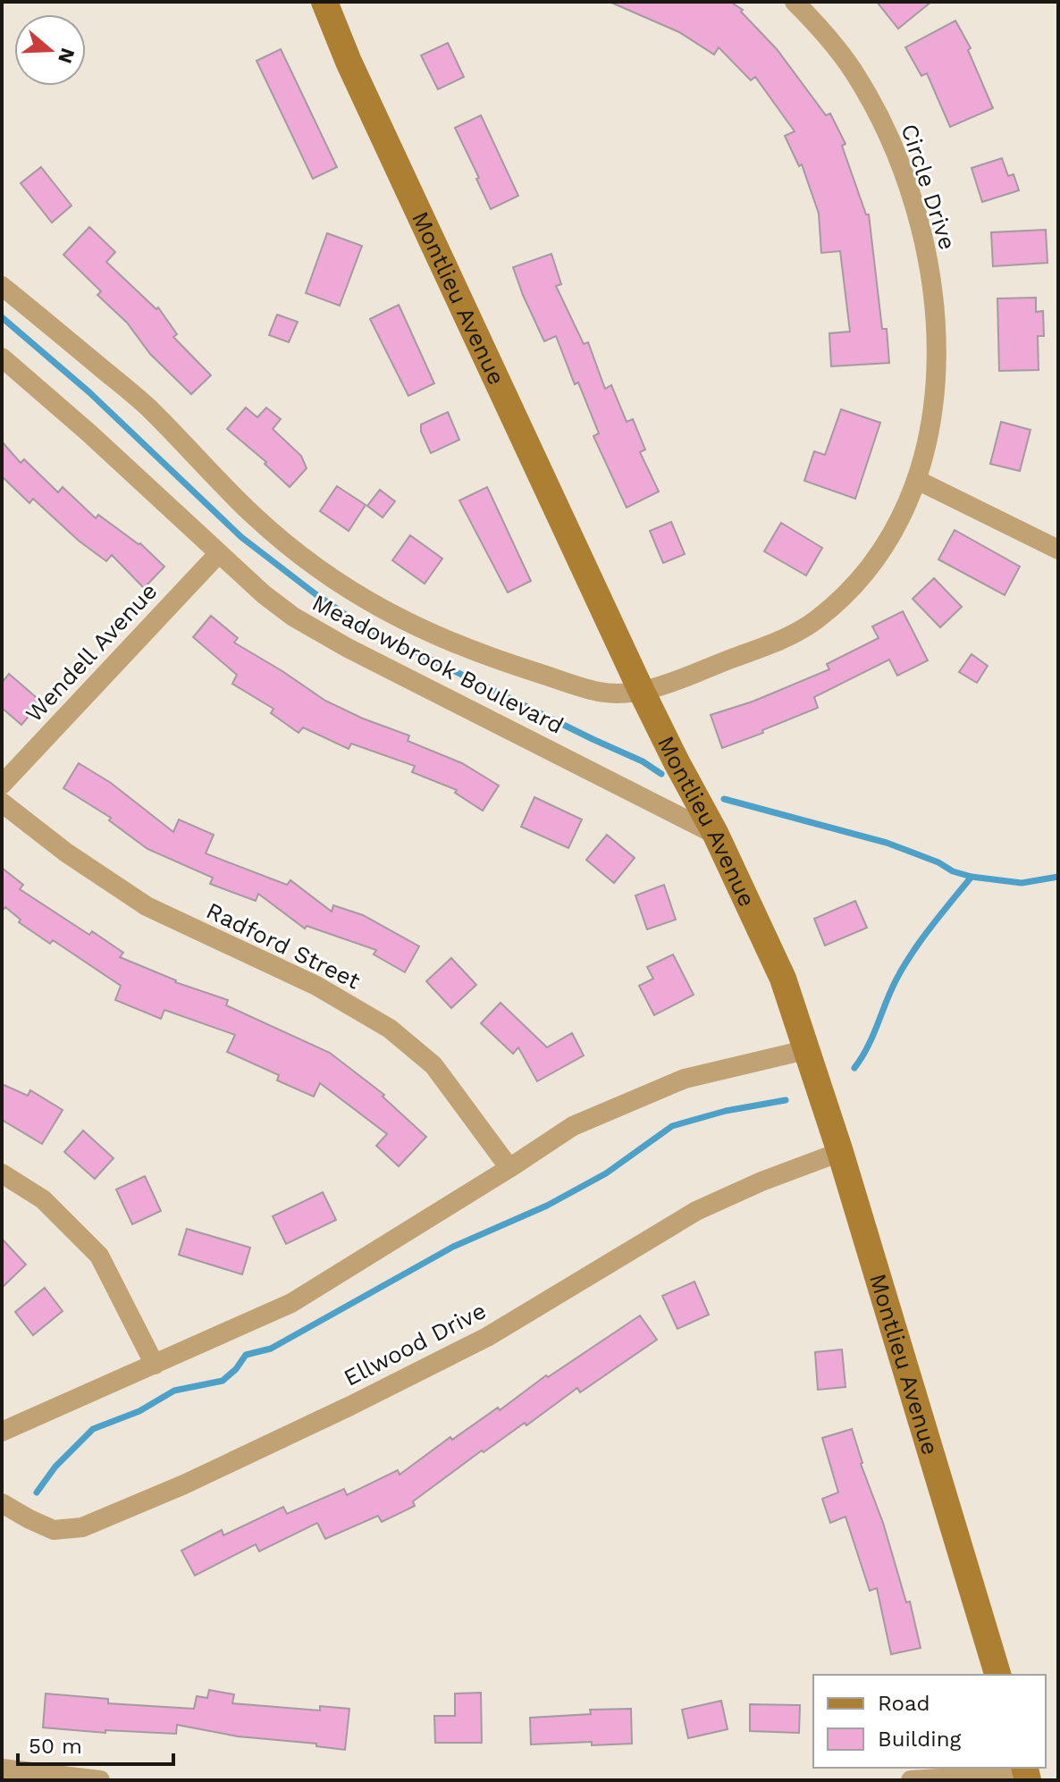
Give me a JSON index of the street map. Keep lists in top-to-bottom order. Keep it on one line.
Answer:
{"streets":{"street":["Circle Drive","Montlieu Avenue","Wendell Avenue","Meadowbrook Boulevard","Radford Street","Ellwood Drive"]},"crossings":[["Circle Drive","Montlieu Avenue"],["Circle Drive","Meadowbrook Boulevard"],["Montlieu Avenue","Meadowbrook Boulevard"],["Montlieu Avenue","Ellwood Drive"],["Wendell Avenue","Meadowbrook Boulevard"]],"legend":["Road","Building"],"scale_bar":"50 m","north":"right"}
